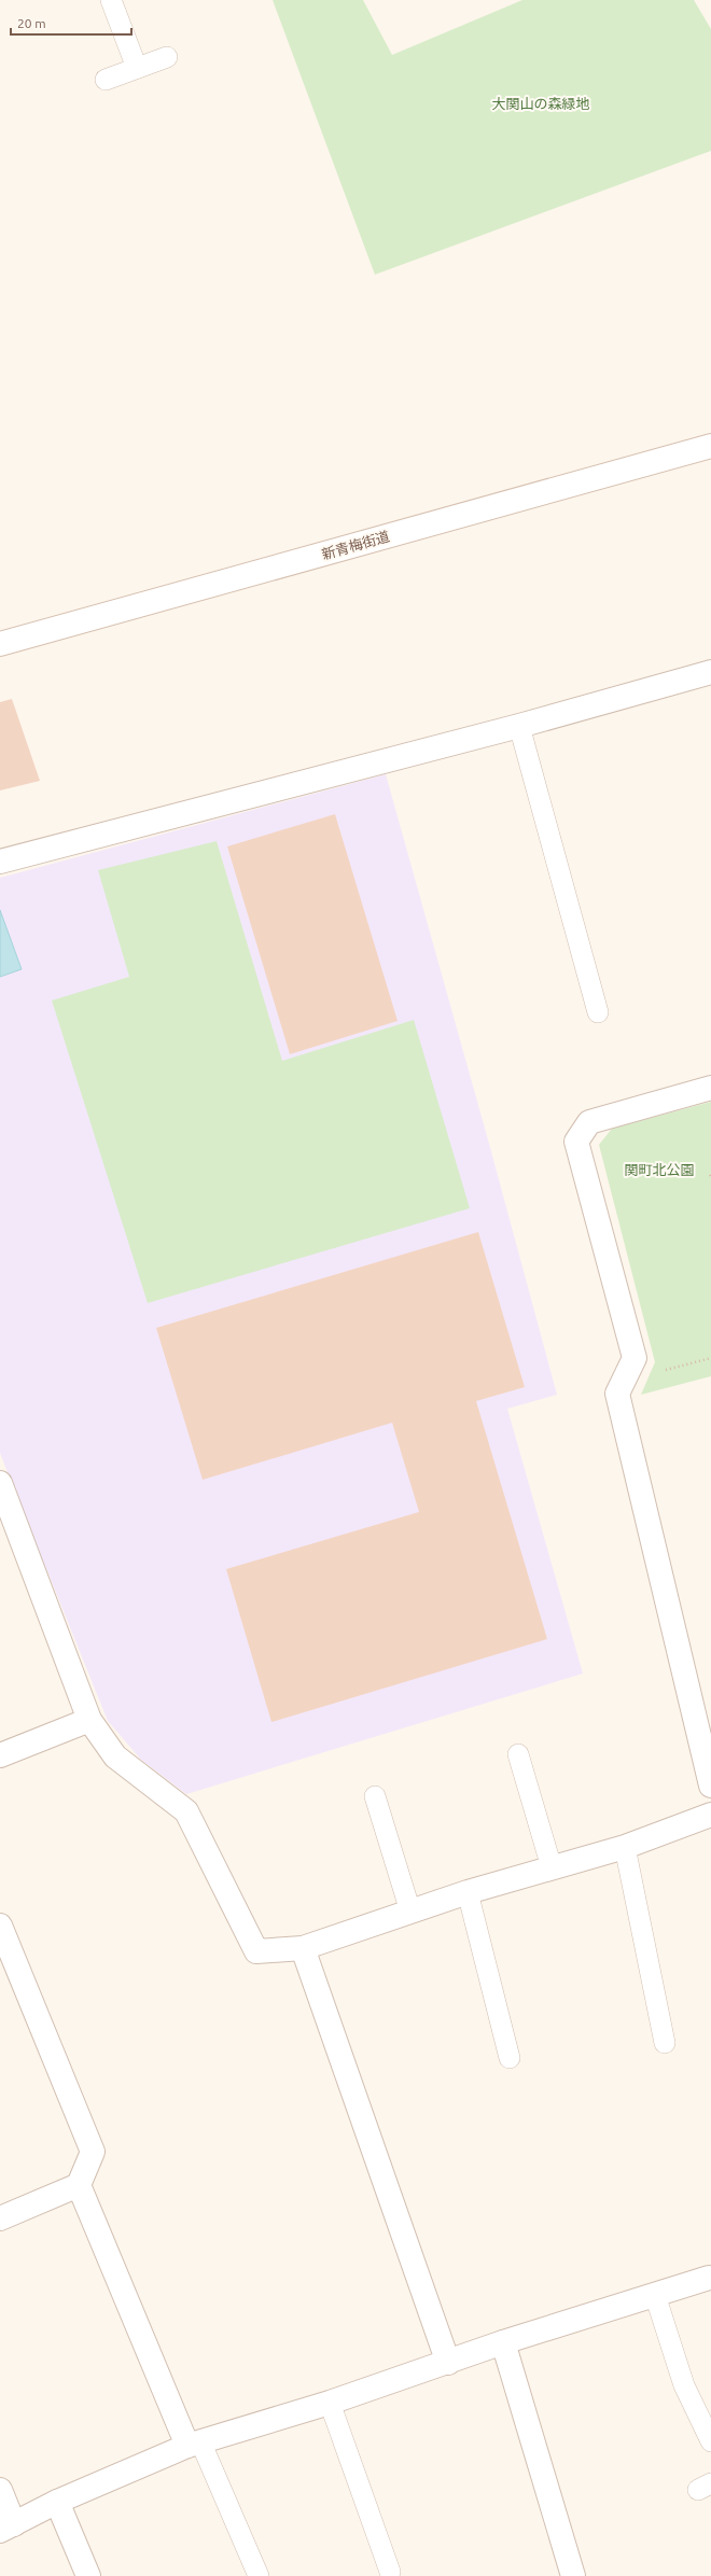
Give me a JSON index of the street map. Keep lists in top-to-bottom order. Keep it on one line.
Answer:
{"streets":{"street":["新青梅街道"]},"parks":["大関山の森緑地","関町北公園"],"scale_bar":"20 m"}
